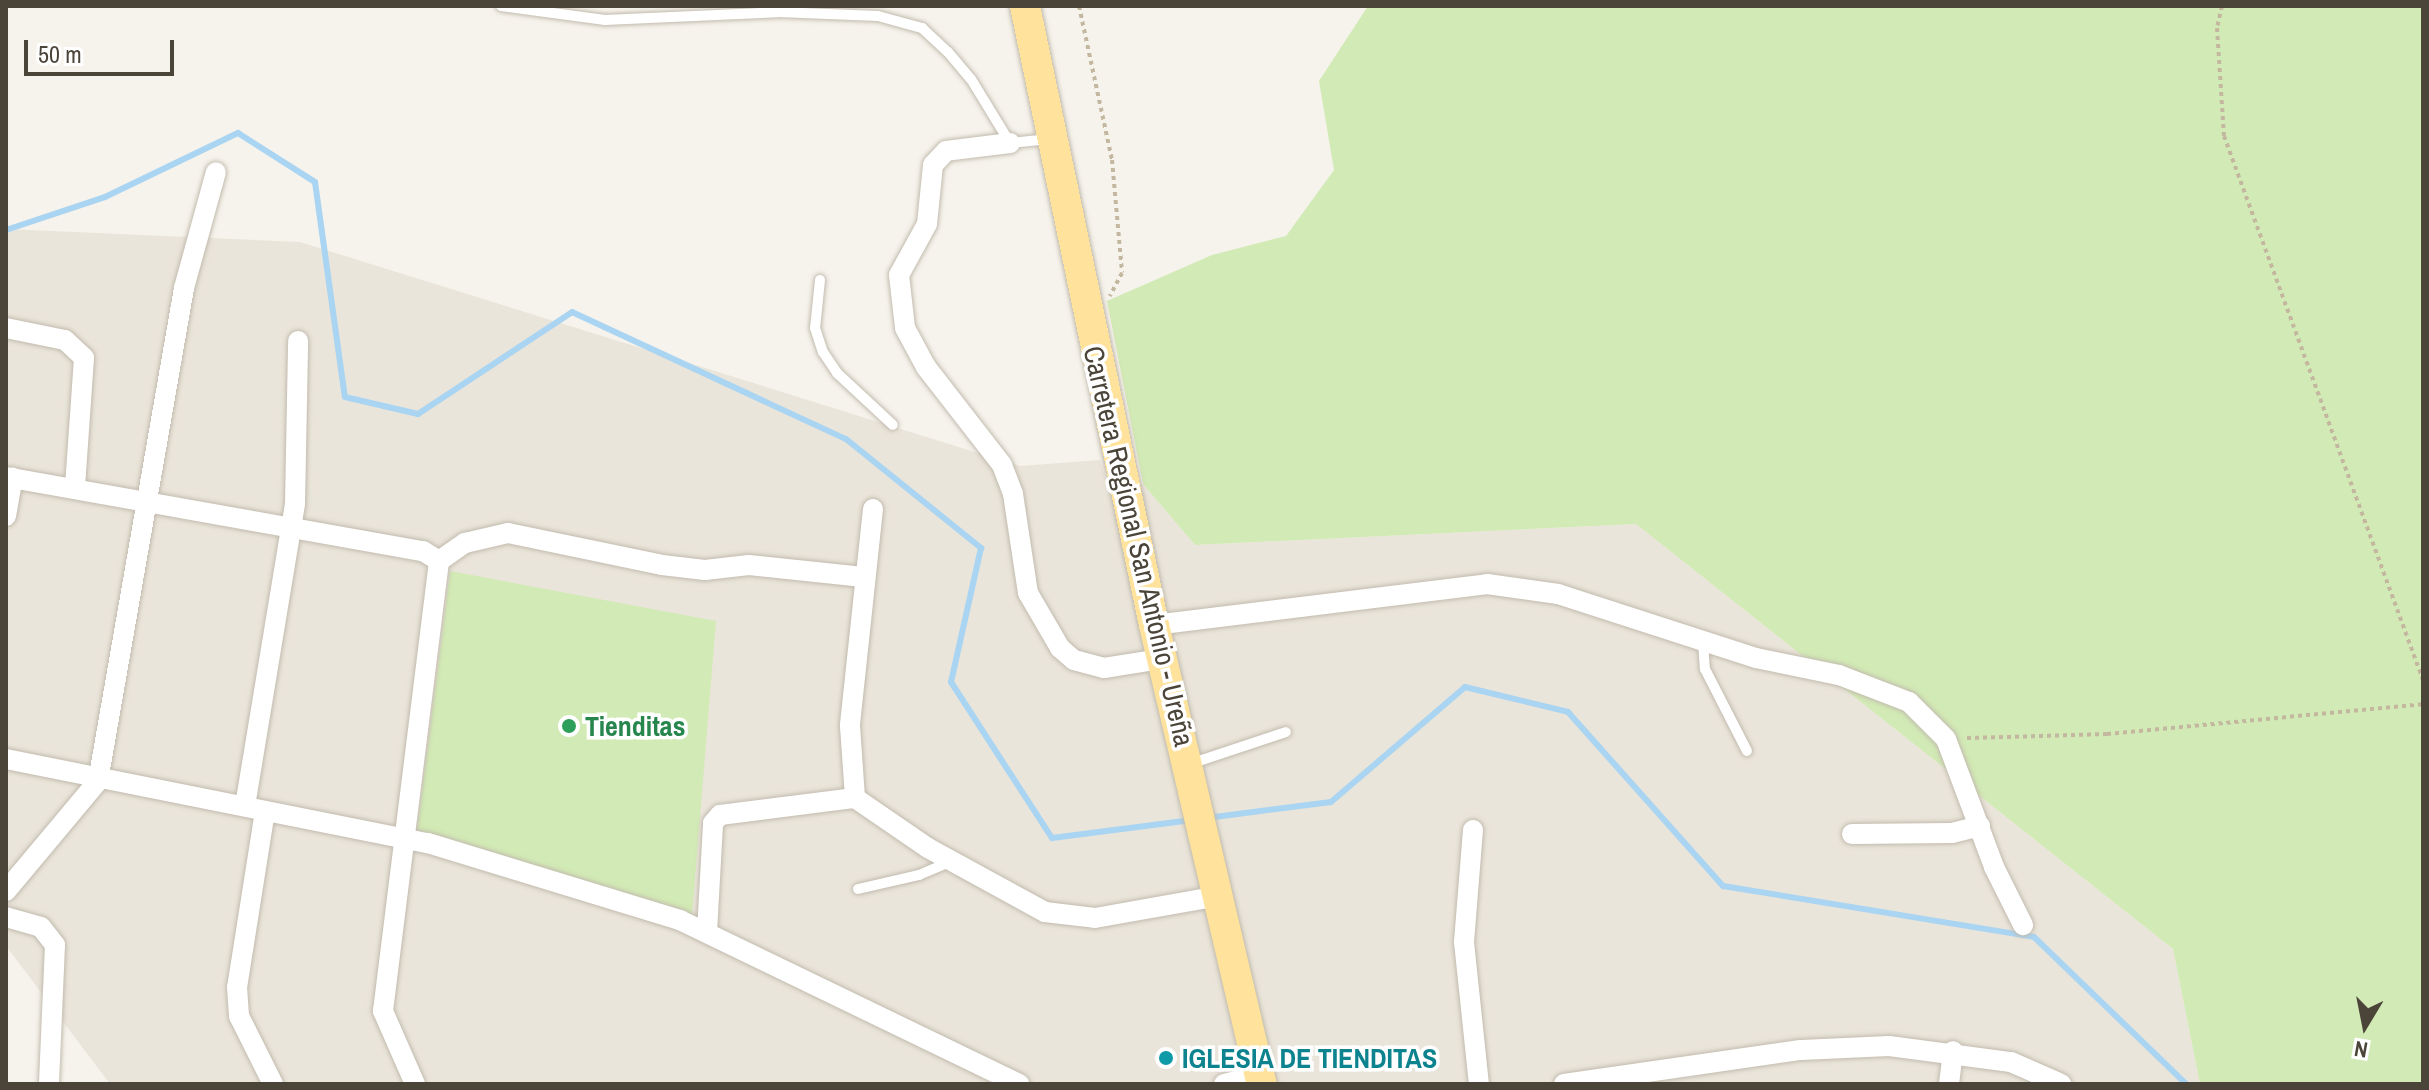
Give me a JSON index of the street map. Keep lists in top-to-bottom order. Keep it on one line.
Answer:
{"streets":{"main road":["Carretera Regional San Antonio - Ureña"]},"places":["Tienditas","IGLESIA DE TIENDITAS"],"scale_bar":"50 m","north":"bottom"}
